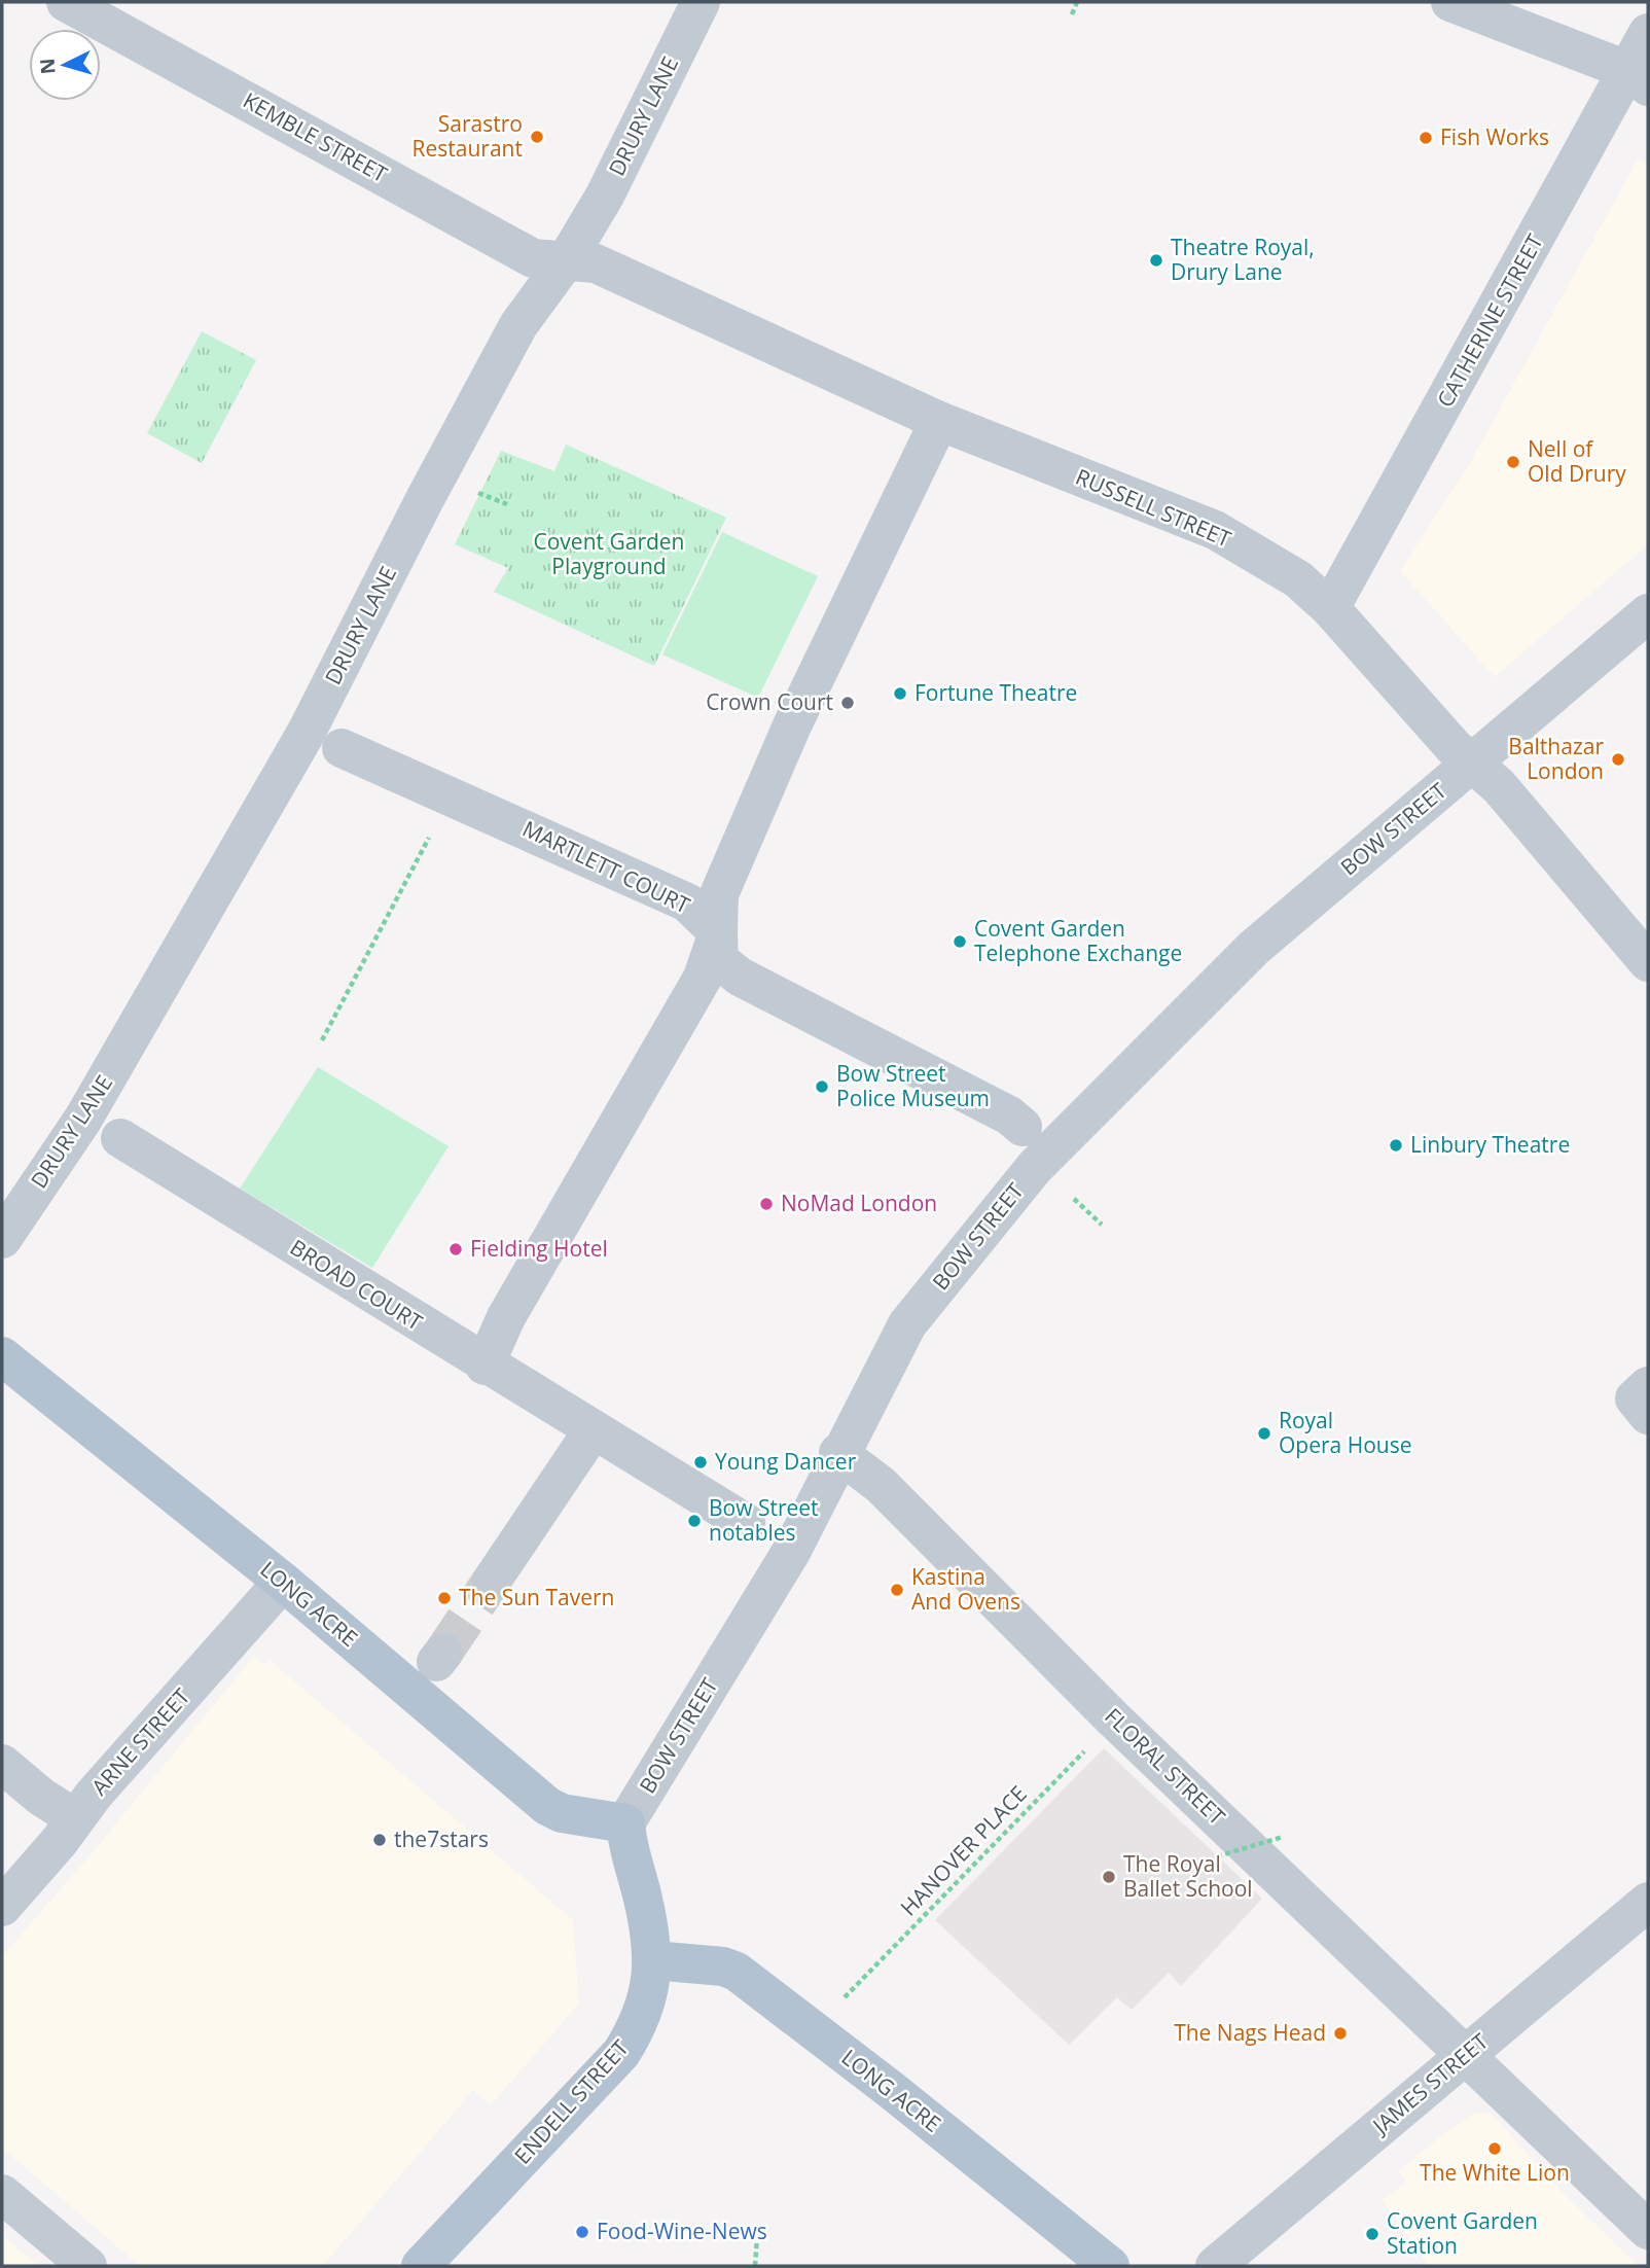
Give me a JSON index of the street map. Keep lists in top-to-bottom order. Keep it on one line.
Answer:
{"streets":{"main road":["LONG ACRE","ENDELL STREET"],"street":["DRURY LANE","KEMBLE STREET","CATHERINE STREET","RUSSELL STREET","BOW STREET","MARTLETT COURT","BROAD COURT","ARNE STREET","FLORAL STREET","JAMES STREET"],"path":["HANOVER PLACE"]},"crossings":[["DRURY LANE","KEMBLE STREET"],["DRURY LANE","RUSSELL STREET"],["KEMBLE STREET","RUSSELL STREET"],["CATHERINE STREET","RUSSELL STREET"],["RUSSELL STREET","BOW STREET"],["BOW STREET","LONG ACRE"],["BOW STREET","FLORAL STREET"],["BOW STREET","ENDELL STREET"],["LONG ACRE","ARNE STREET"],["LONG ACRE","ENDELL STREET"],["FLORAL STREET","HANOVER PLACE"],["FLORAL STREET","JAMES STREET"]],"parks":["Covent Garden Playground"],"places":["Sarastro Restaurant","Fish Works","Theatre Royal, Drury Lane","Nell of Old Drury","Fortune Theatre","Crown Court","Balthazar London","Covent Garden Telephone Exchange","Bow Street Police Museum","Linbury Theatre","NoMad London","Fielding Hotel","Royal Opera House","Young Dancer","Bow Street notables","Kastina And Ovens","The Sun Tavern","the7stars","The Royal Ballet School","The Nags Head","The White Lion","Food-Wine-News","Covent Garden Station"],"north":"left"}
